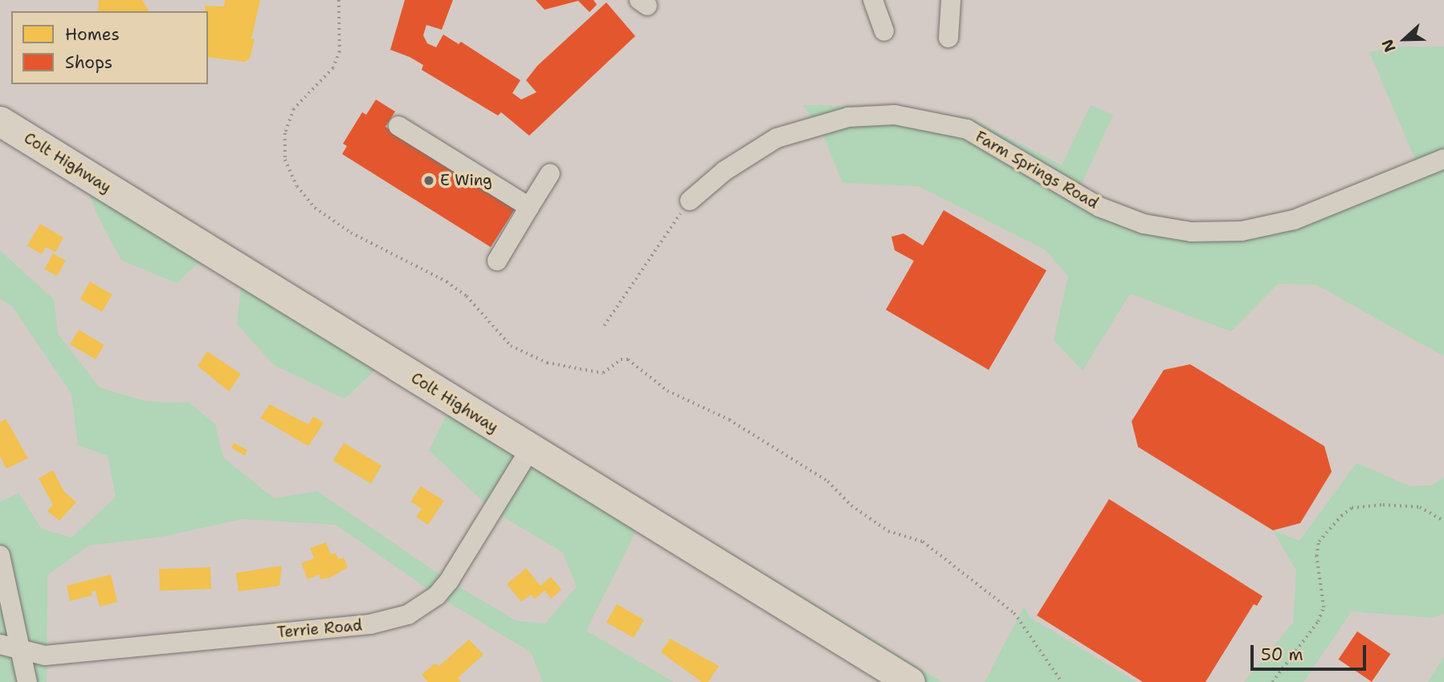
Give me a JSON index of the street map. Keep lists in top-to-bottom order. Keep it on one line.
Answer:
{"streets":{"highway":["Colt Highway"],"street":["Farm Springs Road","Terrie Road"]},"crossings":[["Colt Highway","Terrie Road"]],"places":["E Wing"],"legend":["Homes","Shops"],"scale_bar":"50 m","north":"left"}
